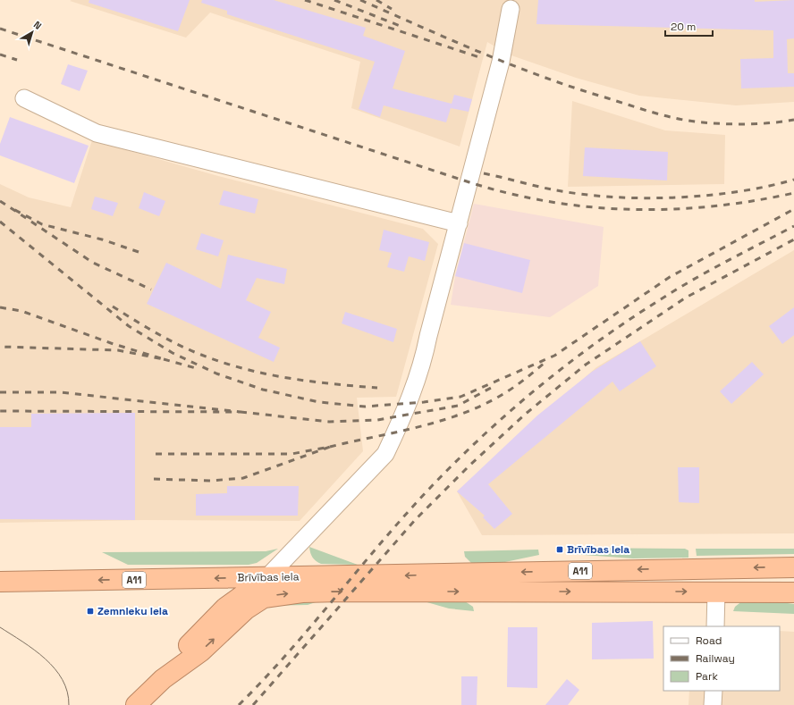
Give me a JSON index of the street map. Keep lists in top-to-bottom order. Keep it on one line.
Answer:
{"streets":{"highway":["A11","Brīvības iela"]},"crossings":[["A11","Brīvības iela"]],"places":{"transit":["Brīvības iela","Zemnieku iela"]},"legend":["Road","Railway","Park"],"scale_bar":"20 m","north":"top right"}
